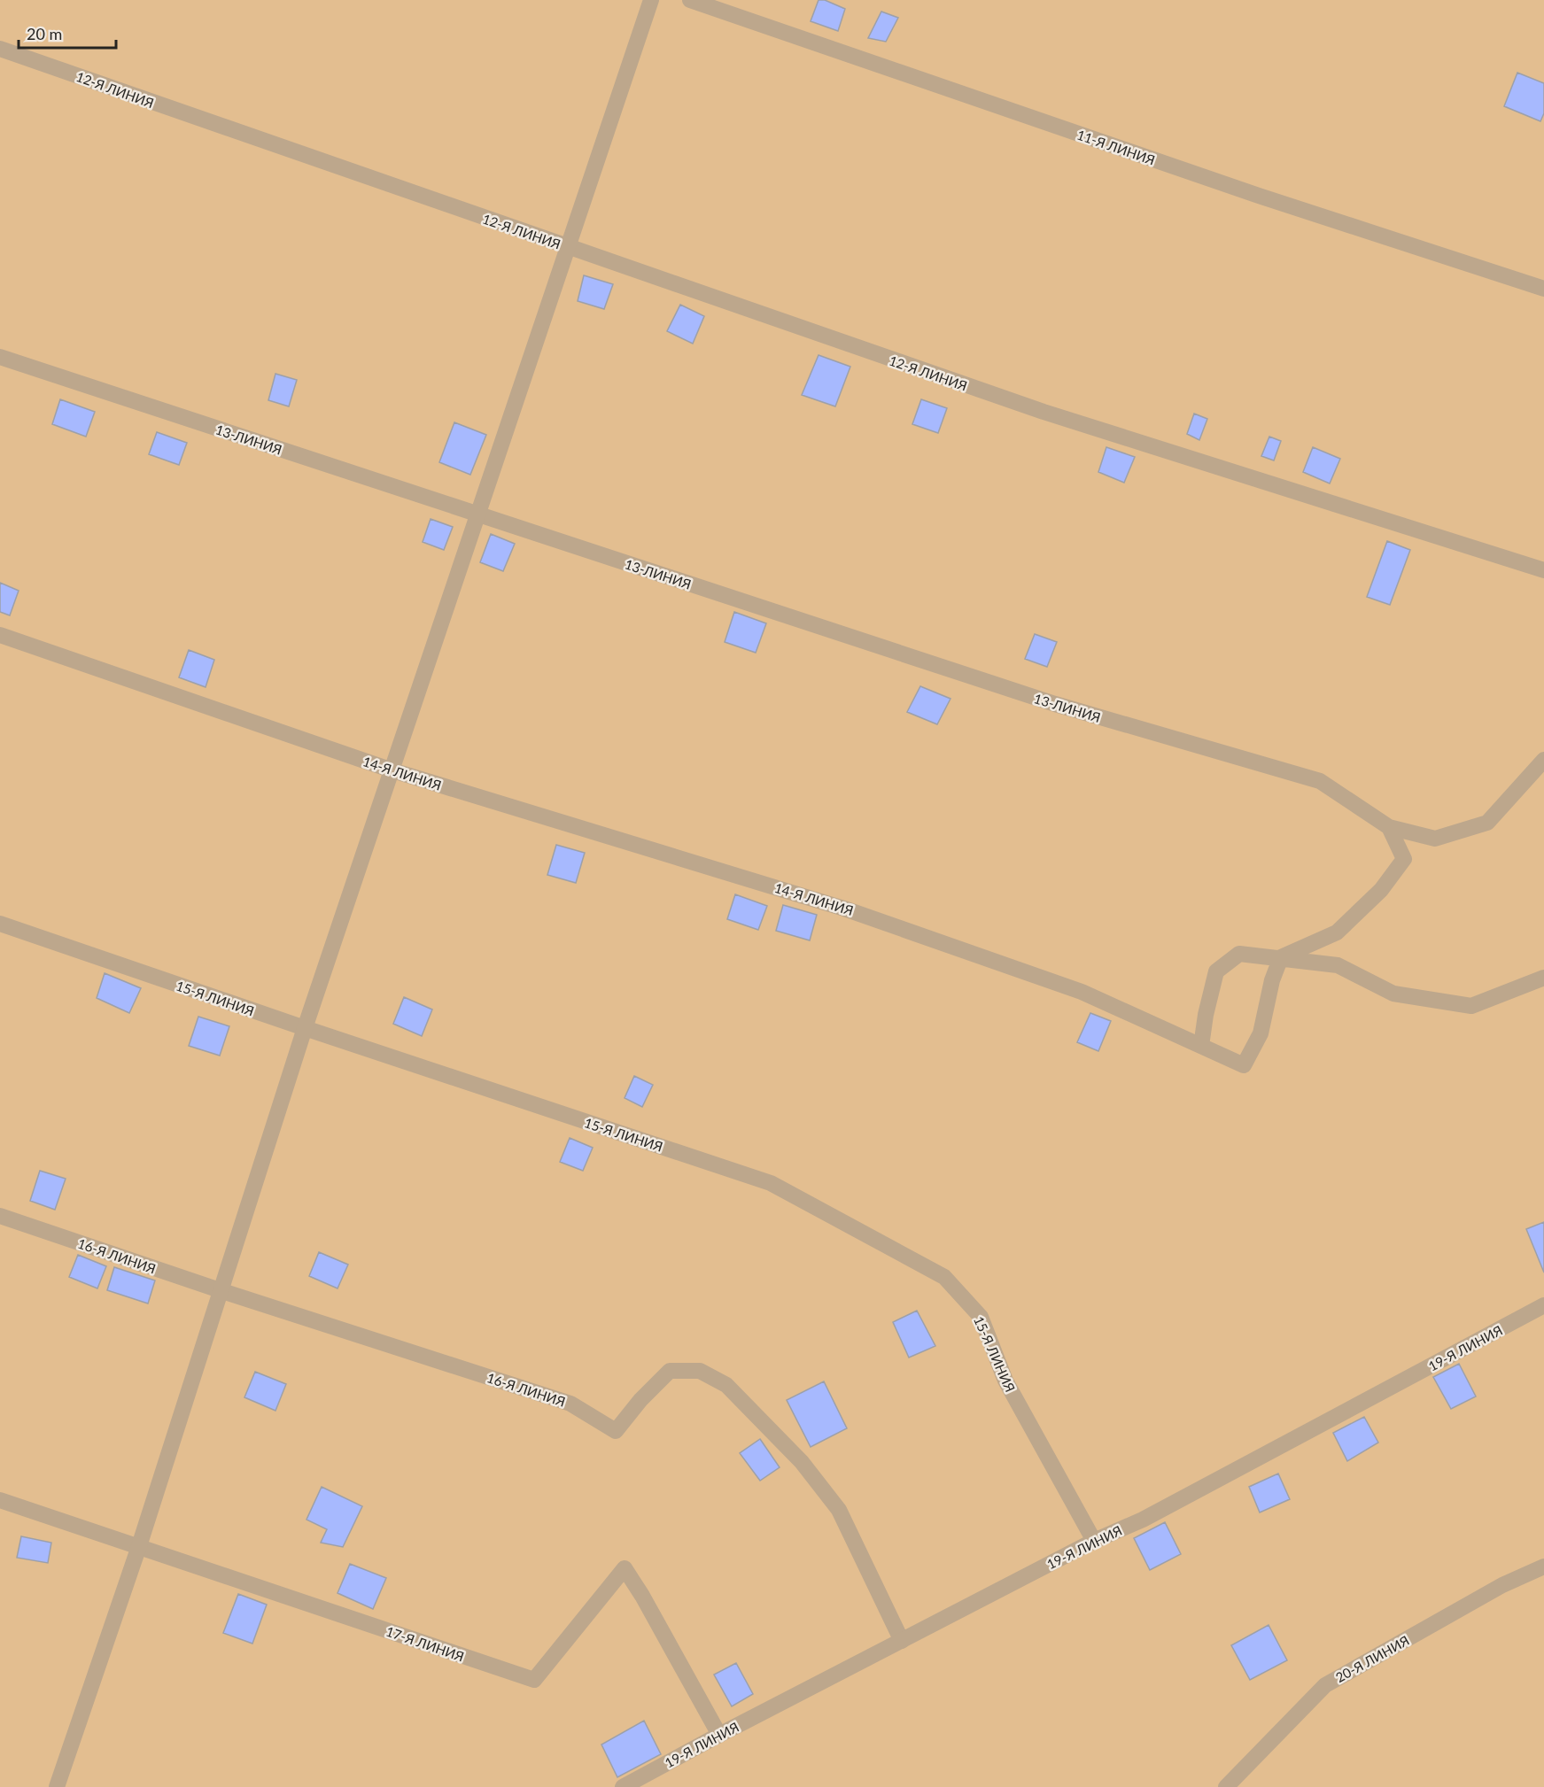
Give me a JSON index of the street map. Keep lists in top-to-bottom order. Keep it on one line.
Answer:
{"streets":{"street":["12-Я ЛИНИЯ","11-Я ЛИНИЯ","13-ЛИНИЯ","14-Я ЛИНИЯ","15-Я ЛИНИЯ","16-Я ЛИНИЯ","19-Я ЛИНИЯ","17-Я ЛИНИЯ","20-Я ЛИНИЯ"]},"crossings":[["15-Я ЛИНИЯ","19-Я ЛИНИЯ"],["16-Я ЛИНИЯ","19-Я ЛИНИЯ"],["19-Я ЛИНИЯ","17-Я ЛИНИЯ"]],"scale_bar":"20 m"}
